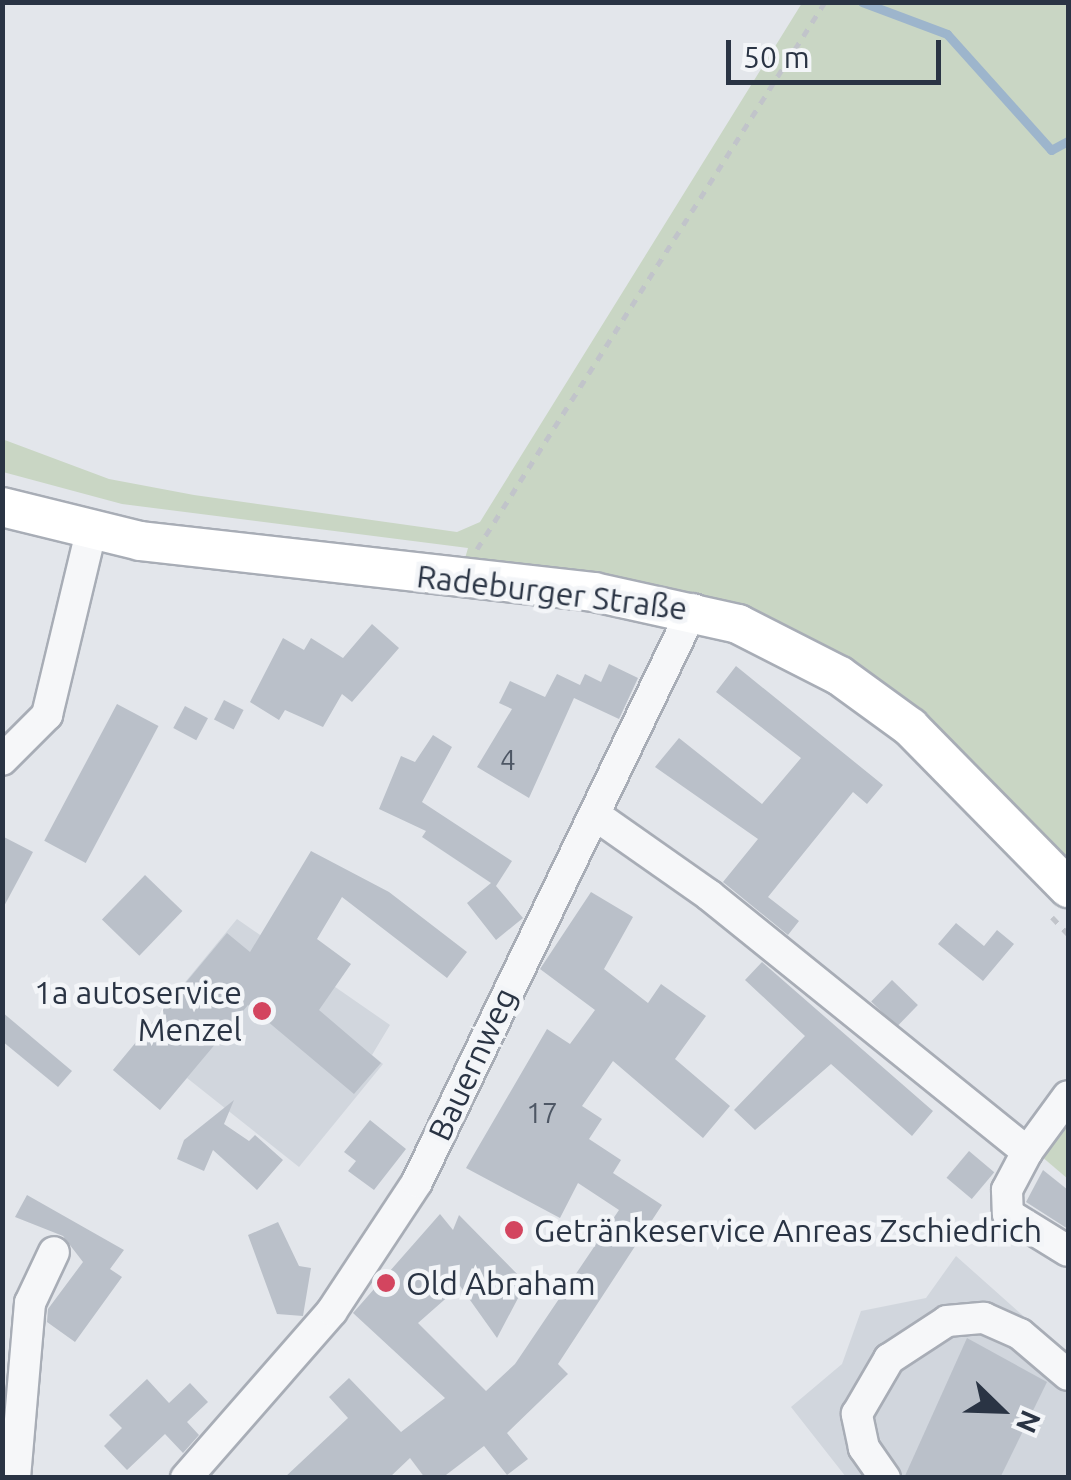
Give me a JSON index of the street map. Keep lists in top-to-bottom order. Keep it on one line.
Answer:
{"streets":{"main road":["Radeburger Straße"],"street":["Bauernweg"]},"crossings":[["Radeburger Straße","Bauernweg"]],"places":["1a autoservice Menzel","Getränkeservice Anreas Zschiedrich","Old Abraham"],"house_numbers":["4","17"],"scale_bar":"50 m","north":"bottom right"}
